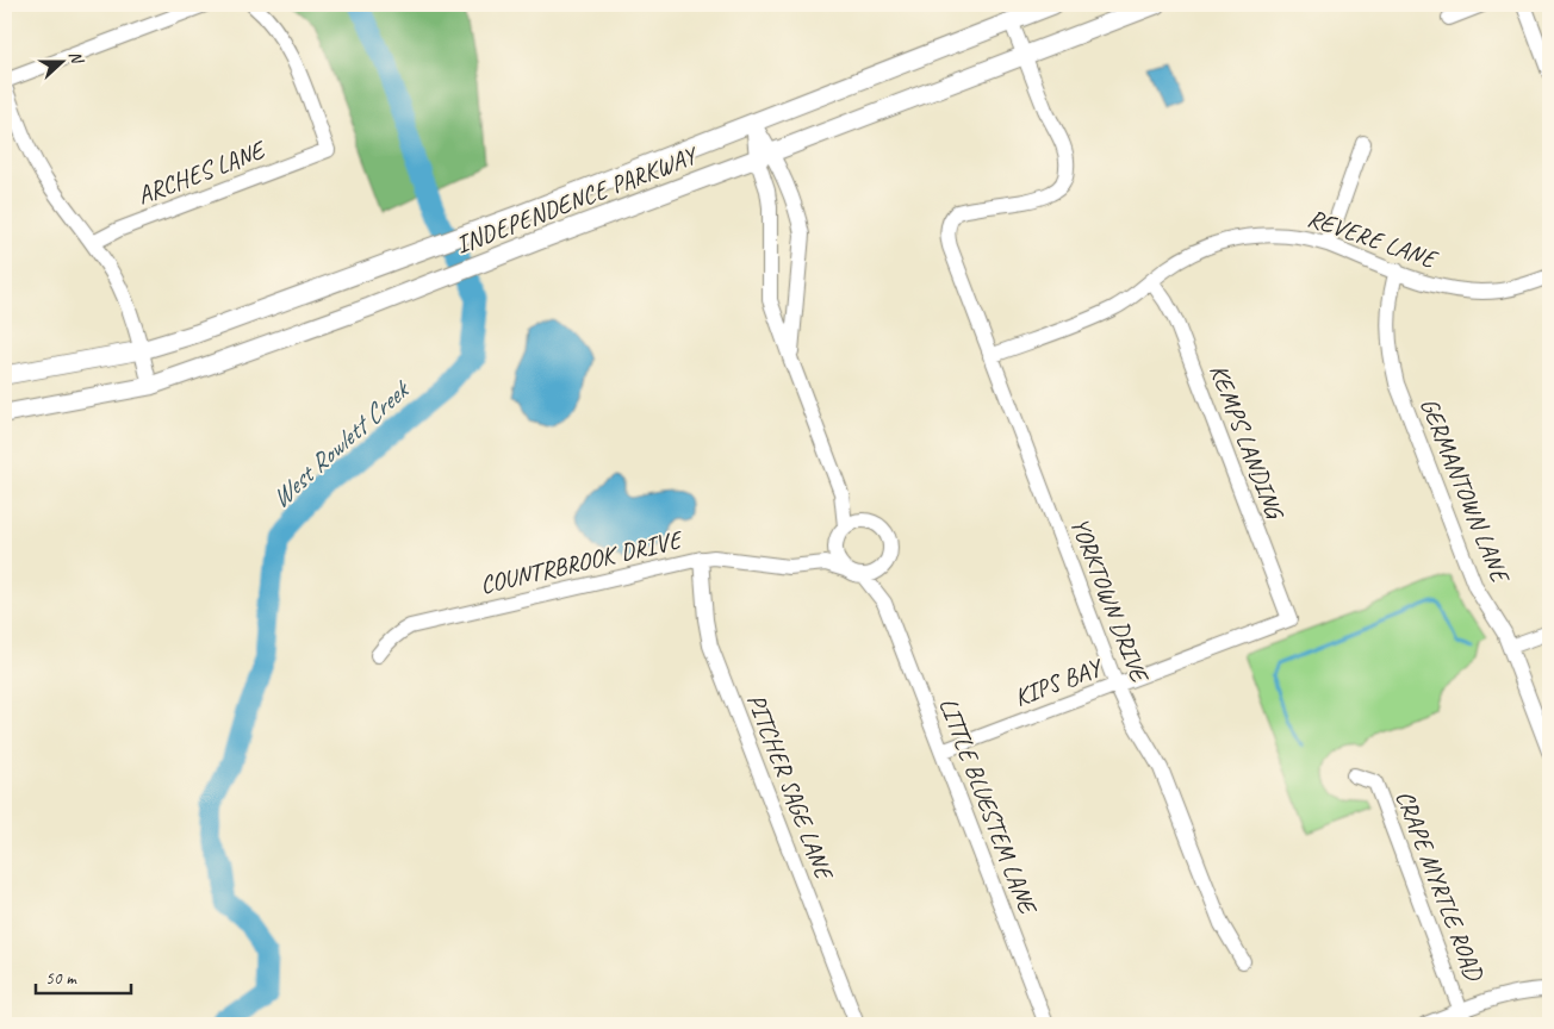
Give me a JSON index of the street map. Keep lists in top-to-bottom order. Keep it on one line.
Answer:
{"streets":{"main road":["INDEPENDENCE PARKWAY"],"street":["ARCHES LANE","REVERE LANE","KEMPS LANDING","GERMANTOWN LANE","COUNTRBROOK DRIVE","YORKTOWN DRIVE","KIPS BAY","PITCHER SAGE LANE","LITTLE BLUESTEM LANE","CRAPE MYRTLE ROAD"]},"crossings":[["INDEPENDENCE PARKWAY","YORKTOWN DRIVE"],["REVERE LANE","KEMPS LANDING"],["REVERE LANE","GERMANTOWN LANE"],["REVERE LANE","YORKTOWN DRIVE"],["KEMPS LANDING","KIPS BAY"],["COUNTRBROOK DRIVE","PITCHER SAGE LANE"],["COUNTRBROOK DRIVE","LITTLE BLUESTEM LANE"],["YORKTOWN DRIVE","KIPS BAY"],["KIPS BAY","LITTLE BLUESTEM LANE"]],"water":["West Rowlett Creek"],"scale_bar":"50 m","north":"right"}
